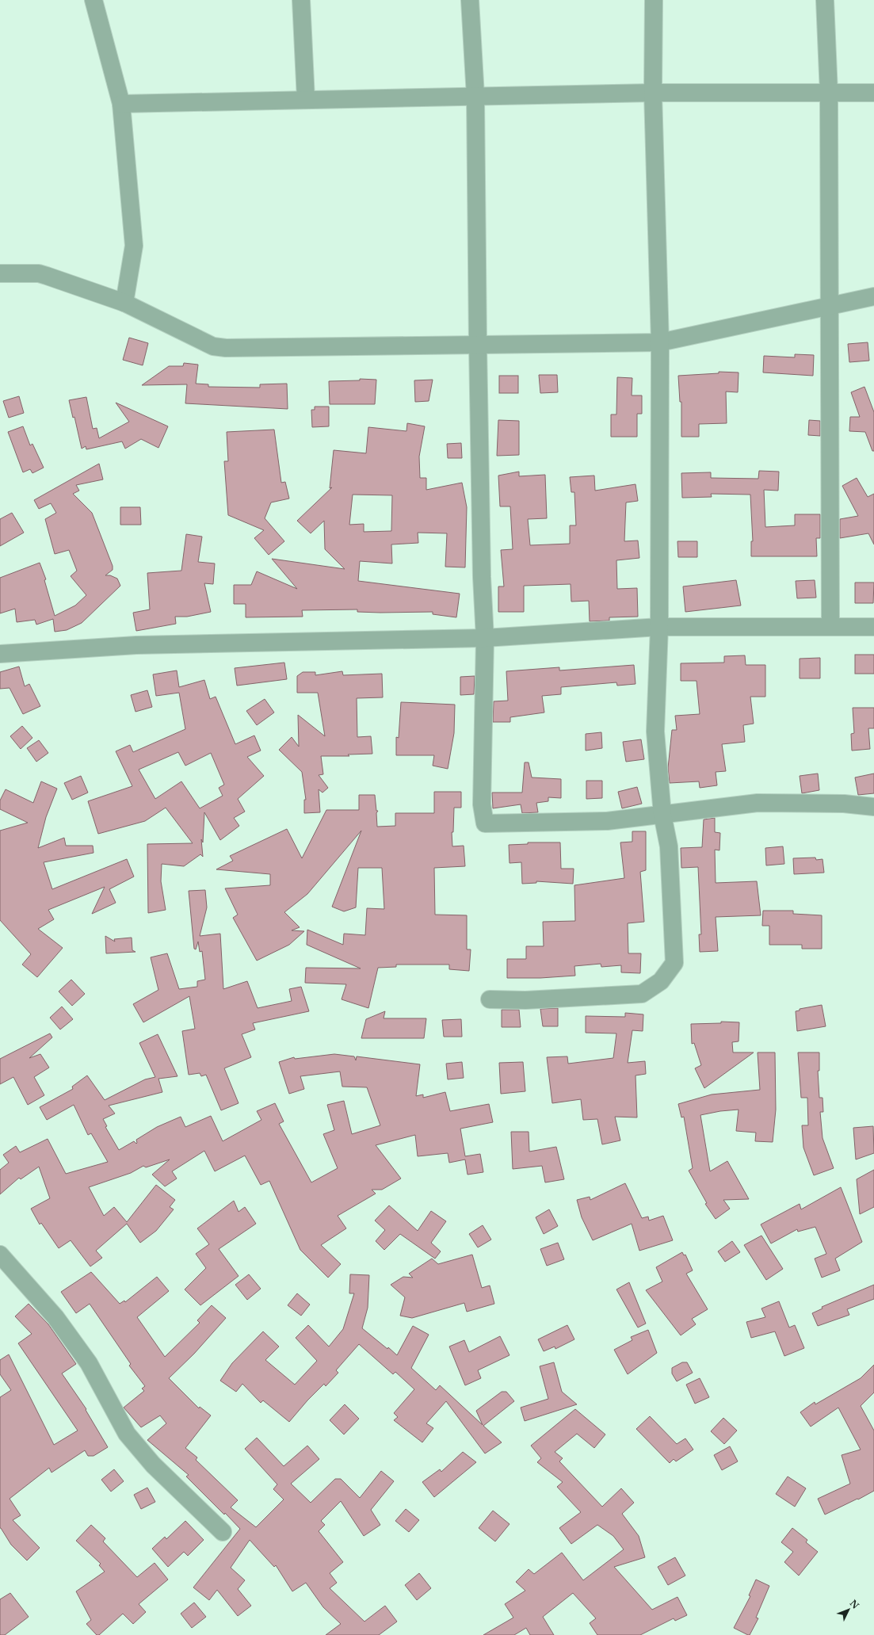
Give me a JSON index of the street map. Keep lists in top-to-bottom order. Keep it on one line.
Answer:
{"north":"top right"}
